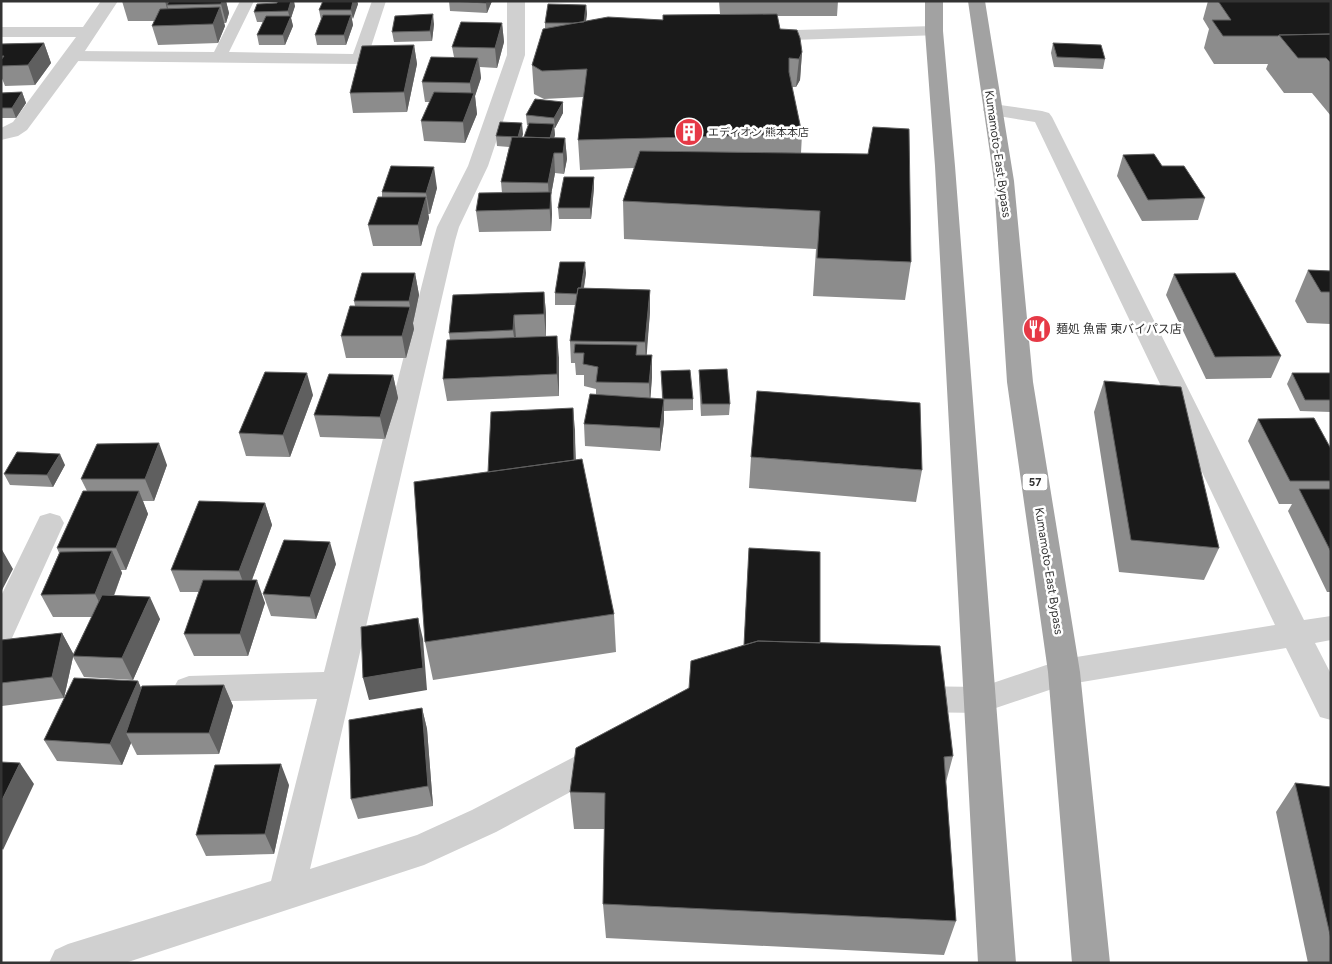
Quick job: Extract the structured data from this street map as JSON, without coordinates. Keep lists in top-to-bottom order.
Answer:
{
  "streets": {
    "highway": ["Kumamoto-East Bypass", "57"]
  },
  "places": {
    "building": ["エディオン 熊本本店"],
    "restaurant": ["麺処 魚雷 東バイパス店"]
  }
}
